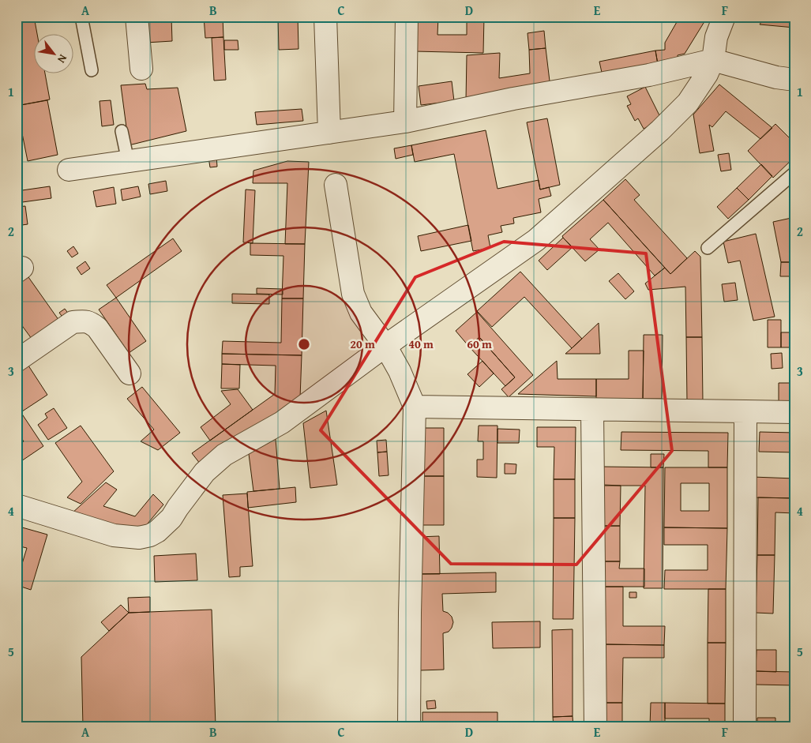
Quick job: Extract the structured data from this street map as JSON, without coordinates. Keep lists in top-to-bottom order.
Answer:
{
  "north": "bottom right",
  "grid": {
    "columns": [
      "A",
      "B",
      "C",
      "D",
      "E",
      "F"
    ],
    "rows": [
      "1",
      "2",
      "3",
      "4",
      "5"
    ]
  },
  "rings": ["20 m", "40 m", "60 m"]
}
